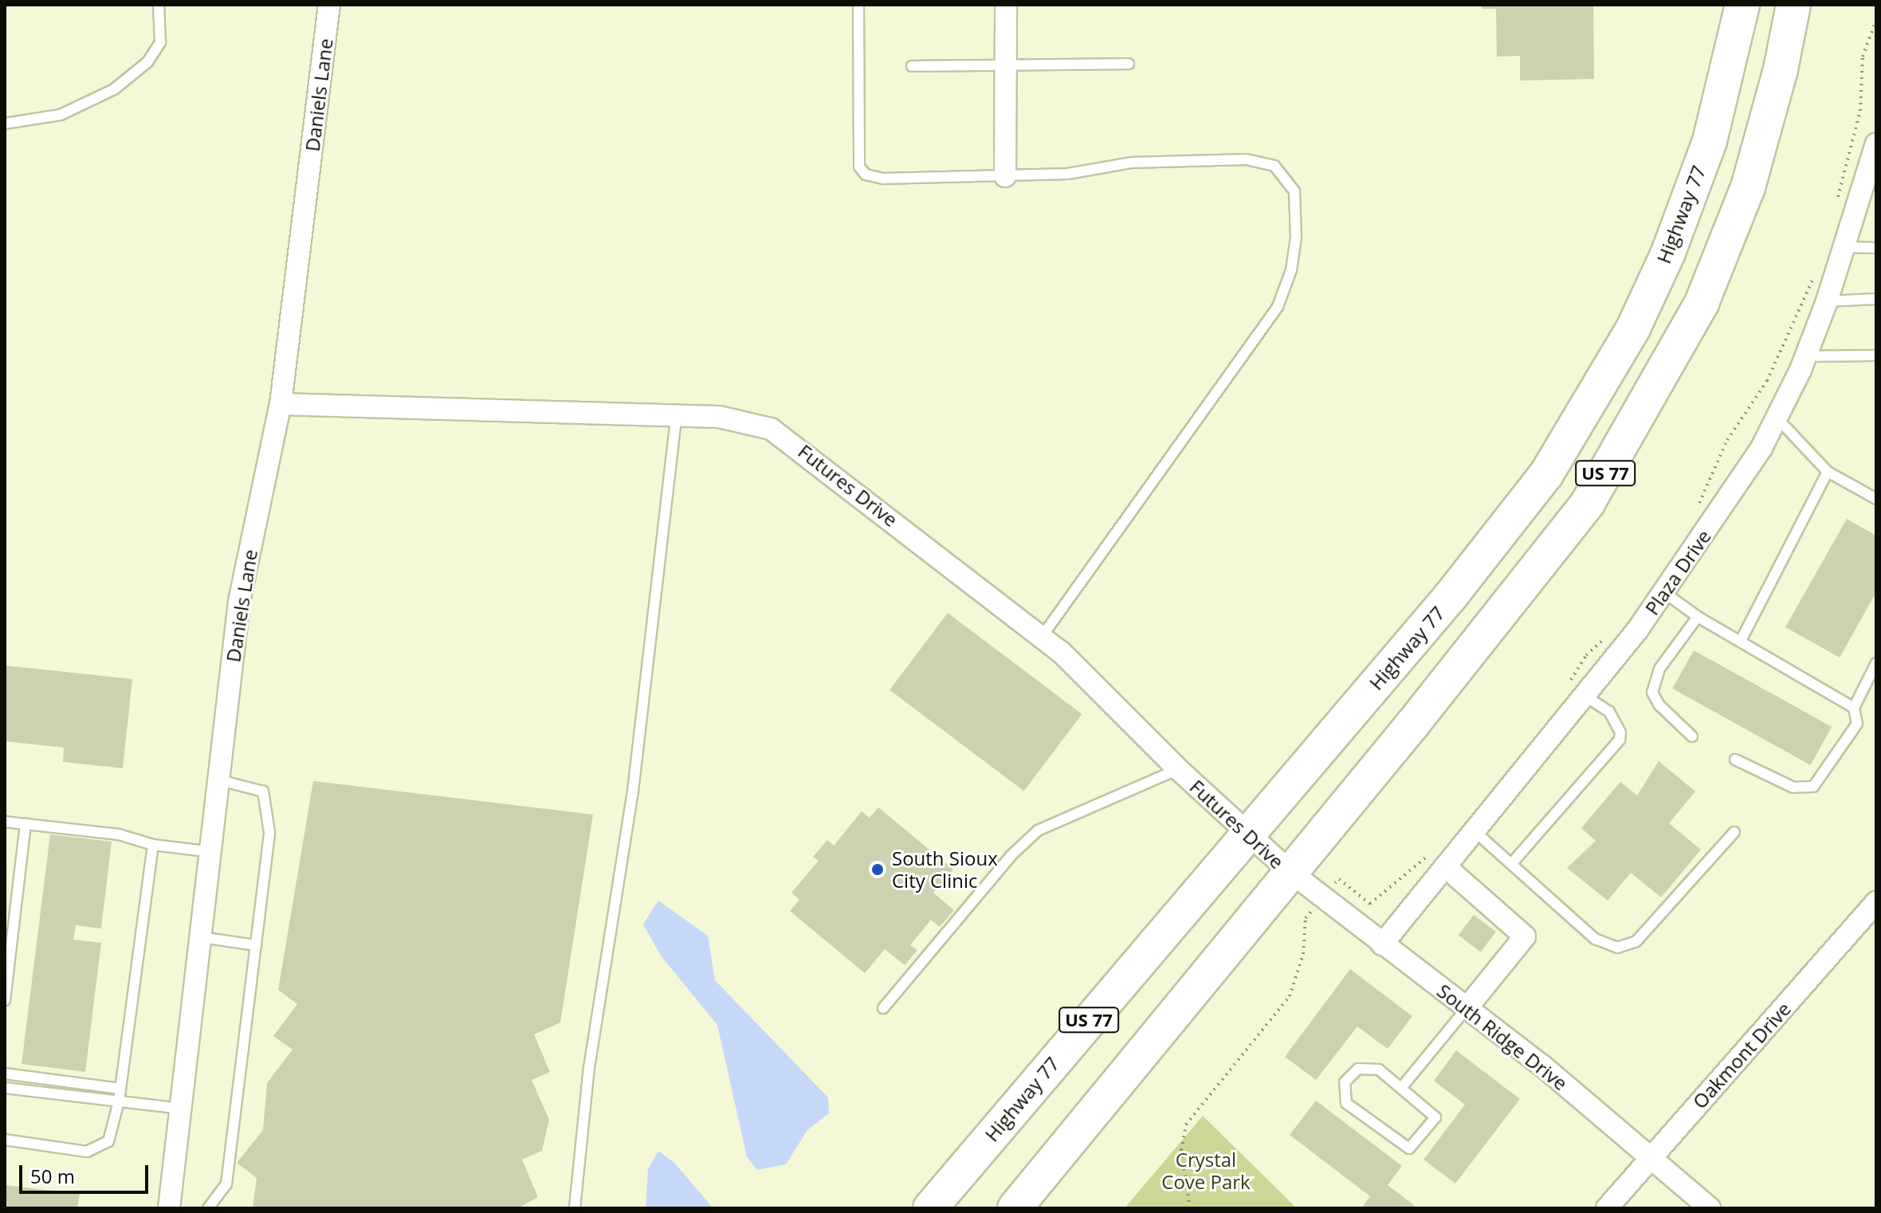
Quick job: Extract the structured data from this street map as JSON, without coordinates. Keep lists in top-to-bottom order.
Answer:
{
  "streets": {
    "highway": ["Highway 77", "US 77"],
    "street": [
      "Daniels Lane",
      "Futures Drive",
      "Plaza Drive",
      "South Ridge Drive",
      "Oakmont Drive"
    ]
  },
  "crossings": [
    ["Daniels Lane", "Futures Drive"],
    ["Highway 77", "Futures Drive"],
    ["US 77", "Futures Drive"],
    ["US 77", "South Ridge Drive"],
    ["Futures Drive", "South Ridge Drive"],
    ["Plaza Drive", "South Ridge Drive"],
    ["South Ridge Drive", "Oakmont Drive"]
  ],
  "parks": ["Crystal Cove Park"],
  "places": ["South Sioux City Clinic"],
  "scale_bar": "50 m"
}
